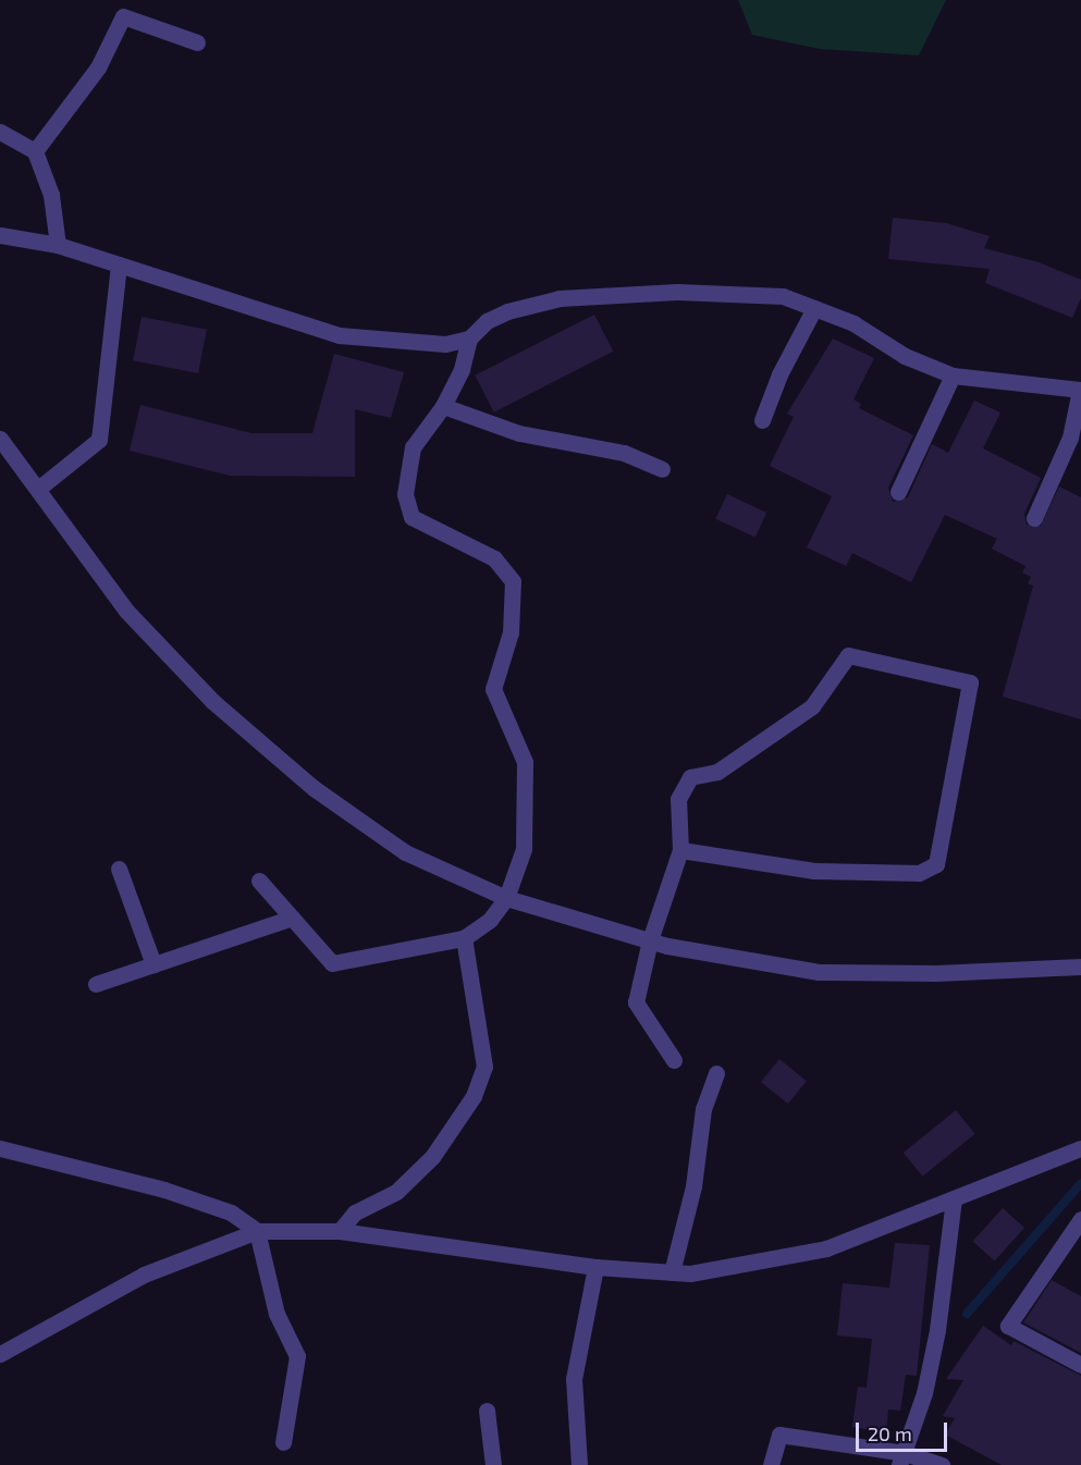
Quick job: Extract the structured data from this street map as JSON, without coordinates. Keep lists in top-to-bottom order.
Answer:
{
  "scale_bar": "20 m"
}
